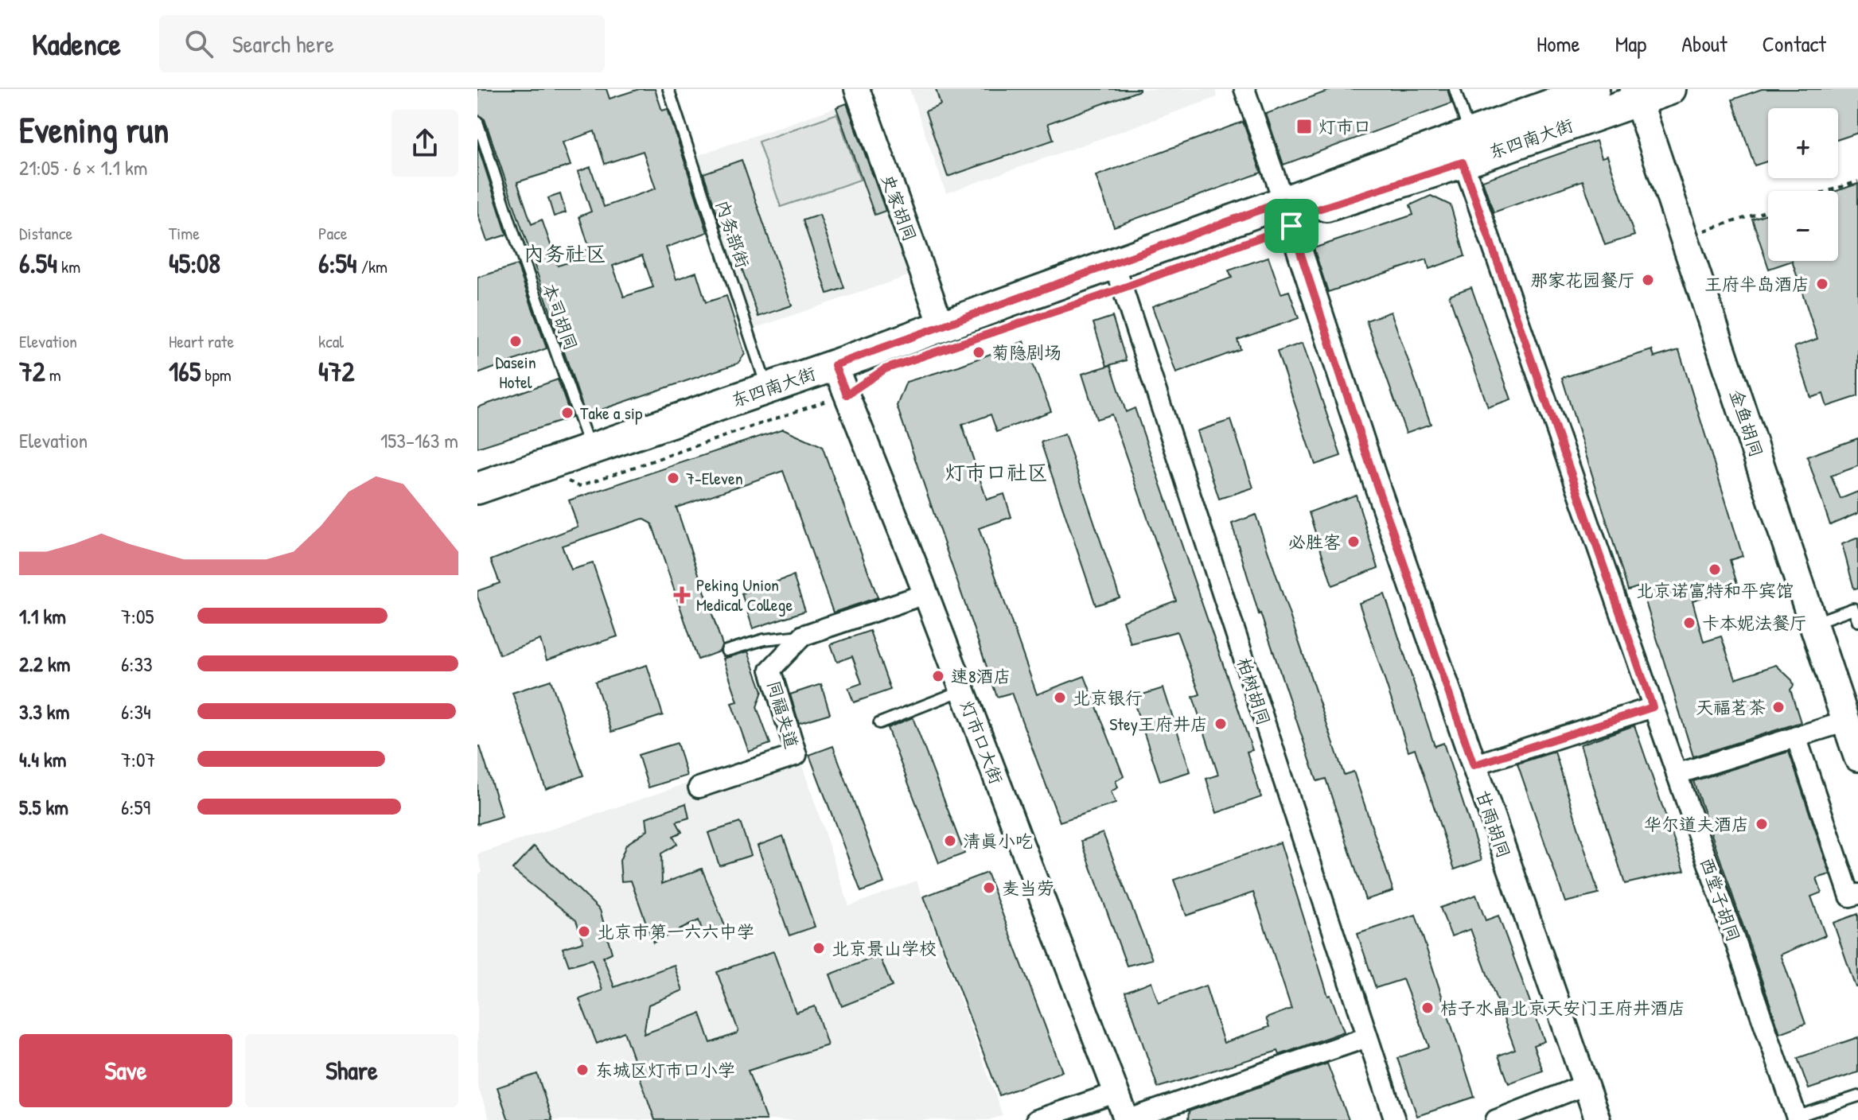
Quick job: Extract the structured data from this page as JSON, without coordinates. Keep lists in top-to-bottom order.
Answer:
{
  "streets": {
    "main road": ["东四南大街", "金鱼胡同"],
    "street": [
      "史家胡同",
      "柏树胡同",
      "同福夹道",
      "灯市口大街",
      "甘雨胡同",
      "西堂子胡同"
    ],
    "lane": ["内务部街", "本司胡同"]
  },
  "crossings": [
    ["东四南大街", "史家胡同"],
    ["东四南大街", "内务部街"],
    ["东四南大街", "本司胡同"],
    ["东四南大街", "金鱼胡同"],
    ["东四南大街", "柏树胡同"],
    ["东四南大街", "灯市口大街"],
    ["东四南大街", "甘雨胡同"],
    ["东四南大街", "西堂子胡同"],
    ["同福夹道", "灯市口大街"]
  ],
  "districts": ["内务社区", "灯市口社区"],
  "places": {
    "transit": ["灯市口"],
    "other": [
      "那家花园餐厅",
      "王府半岛酒店",
      "Dasein Hotel",
      "菊隐剧场",
      "Take a sip",
      "7-Eleven",
      "必胜客",
      "北京诺富特和平宾馆",
      "卡本妮法餐厅",
      "速8酒店",
      "北京银行",
      "天福茗茶",
      "Stey王府井店",
      "华尔道夫酒店",
      "清真小吃",
      "麦当劳",
      "北京市第一六六中学",
      "北京景山学校",
      "桔子水晶北京天安门王府井酒店",
      "东城区灯市口小学"
    ],
    "health": ["Peking Union Medical College"]
  },
  "page": {
    "header": "Kadence",
    "search": "Search here",
    "nav": [
      "Home",
      "Map",
      "About",
      "Contact"
    ],
    "heading": ["Evening run", "21:05 · 6 × 1.1 km"],
    "map_buttons": ["+", "−"],
    "stats": [
      ["Distance", "6.54 km"],
      ["Time", "45:08"],
      ["Pace", "6:54 /km"],
      ["Elevation", "72 m"],
      ["Heart rate", "165 bpm"],
      ["kcal", "472"]
    ],
    "chart": ["Elevation", "153–163 m"],
    "list": [
      {
        "name": "1.1 km",
        "note": "7:05"
      },
      {
        "name": "2.2 km",
        "note": "6:33"
      },
      {
        "name": "3.3 km",
        "note": "6:34"
      },
      {
        "name": "4.4 km",
        "note": "7:07"
      },
      {
        "name": "5.5 km",
        "note": "6:59"
      }
    ],
    "buttons": ["Save", "Share"]
  }
}
